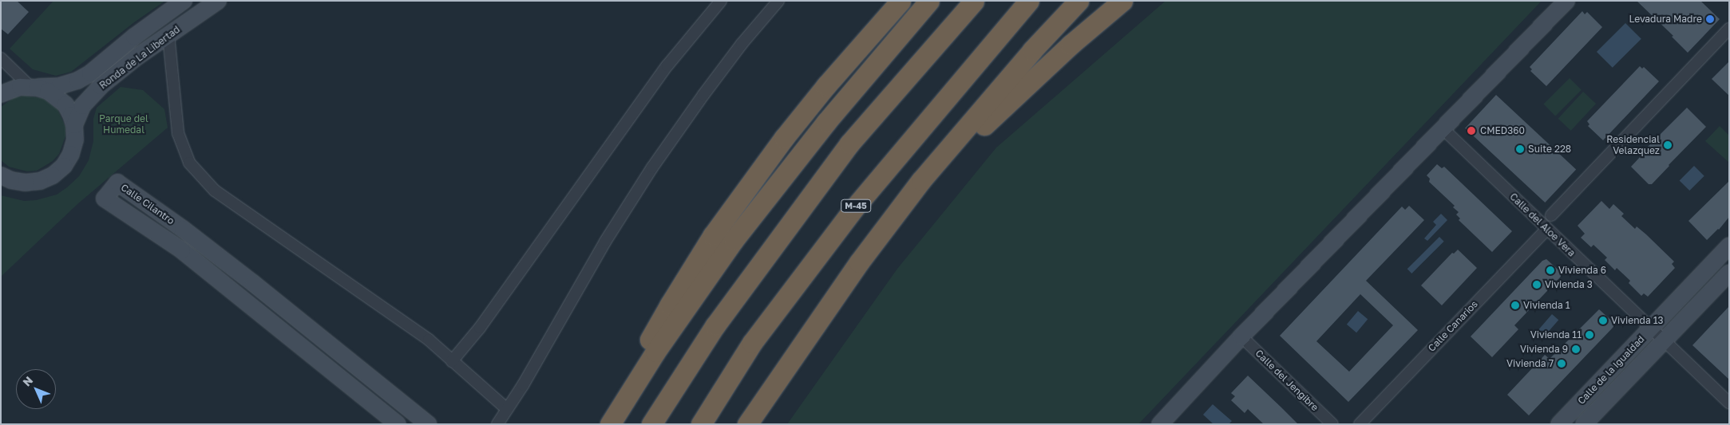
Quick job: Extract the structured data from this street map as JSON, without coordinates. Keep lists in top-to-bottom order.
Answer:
{
  "streets": {
    "highway": ["M-45"],
    "street": [
      "Ronda de La Libertad",
      "Calle Cilantro",
      "Calle del Aloe Vera",
      "Calle Canarios",
      "Calle de la Igualdad",
      "Calle del Jengibre"
    ]
  },
  "crossings": [
    ["Calle del Aloe Vera", "Calle Canarios"],
    ["Calle del Aloe Vera", "Calle de la Igualdad"]
  ],
  "parks": ["Parque del Humedal"],
  "places": [
    "Levadura Madre",
    "CMED360",
    "Residencial Velazquez",
    "Suite 228",
    "Vivienda 6",
    "Vivienda 3",
    "Vivienda 1",
    "Vivienda 13",
    "Vivienda 11",
    "Vivienda 9",
    "Vivienda 7"
  ],
  "north": "top left"
}
